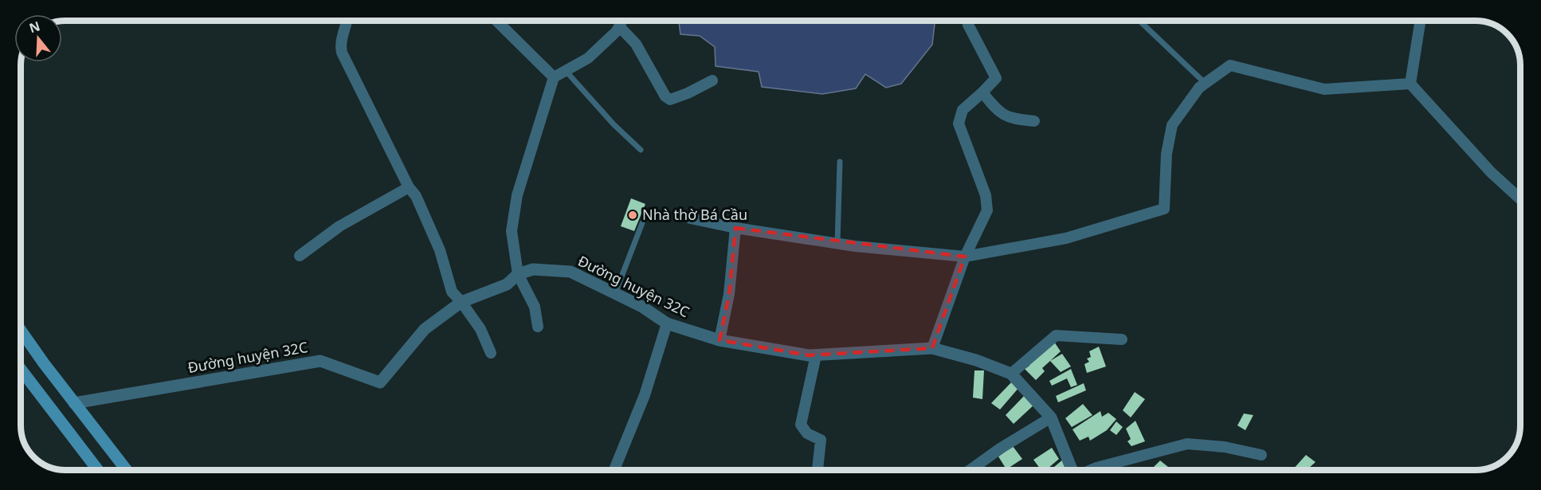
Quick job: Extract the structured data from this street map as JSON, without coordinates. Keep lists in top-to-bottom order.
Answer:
{
  "streets": {
    "street": ["Đường huyện 32C"]
  },
  "places": ["Nhà thờ Bá Cầu"],
  "north": "top"
}
